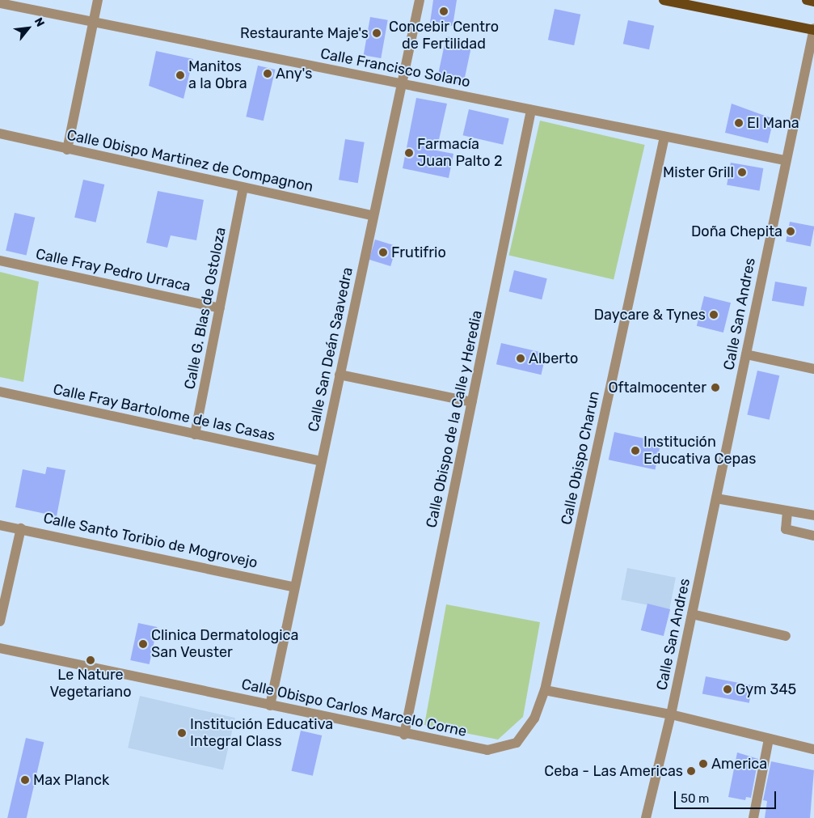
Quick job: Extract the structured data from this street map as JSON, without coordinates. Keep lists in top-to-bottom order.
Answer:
{
  "streets": {
    "street": [
      "Calle Francisco Solano",
      "Calle Obispo Martinez de Compagnon",
      "Calle Fray Pedro Urraca",
      "Calle G. Blas de Ostoloza",
      "Calle San Andres",
      "Calle San Deán Saavedra",
      "Calle Fray Bartolome de las Casas",
      "Calle Obispo de la Calle y Heredia",
      "Calle Obispo Charun",
      "Calle Santo Toribio de Mogrovejo",
      "Calle Obispo Carlos Marcelo Corne"
    ]
  },
  "crossings": [
    ["Calle Francisco Solano", "Calle San Andres"],
    ["Calle Francisco Solano", "Calle San Deán Saavedra"],
    ["Calle Francisco Solano", "Calle Obispo de la Calle y Heredia"],
    ["Calle Francisco Solano", "Calle Obispo Charun"],
    ["Calle Obispo Martinez de Compagnon", "Calle G. Blas de Ostoloza"],
    ["Calle Obispo Martinez de Compagnon", "Calle San Deán Saavedra"],
    ["Calle Fray Pedro Urraca", "Calle G. Blas de Ostoloza"],
    ["Calle G. Blas de Ostoloza", "Calle Fray Bartolome de las Casas"],
    ["Calle San Deán Saavedra", "Calle Fray Bartolome de las Casas"],
    ["Calle San Deán Saavedra", "Calle Santo Toribio de Mogrovejo"],
    ["Calle San Deán Saavedra", "Calle Obispo Carlos Marcelo Corne"],
    ["Calle Obispo de la Calle y Heredia", "Calle Obispo Carlos Marcelo Corne"],
    ["Calle Obispo Charun", "Calle Obispo Carlos Marcelo Corne"]
  ],
  "places": [
    "Concebir Centro de Fertilidad",
    "Restaurante Maje's",
    "Any's",
    "Manitos a la Obra",
    "El Mana",
    "Farmacía Juan Palto 2",
    "Mister Grill",
    "Doña Chepita",
    "Frutifrio",
    "Daycare & Tynes",
    "Alberto",
    "Oftalmocenter",
    "Institución Educativa Cepas",
    "Clinica Dermatologica San Veuster",
    "Le Nature Vegetariano",
    "Gym 345",
    "Institución Educativa Integral Class",
    "America",
    "Ceba - Las Americas",
    "Max Planck"
  ],
  "scale_bar": "50 m",
  "north": "top right"
}
